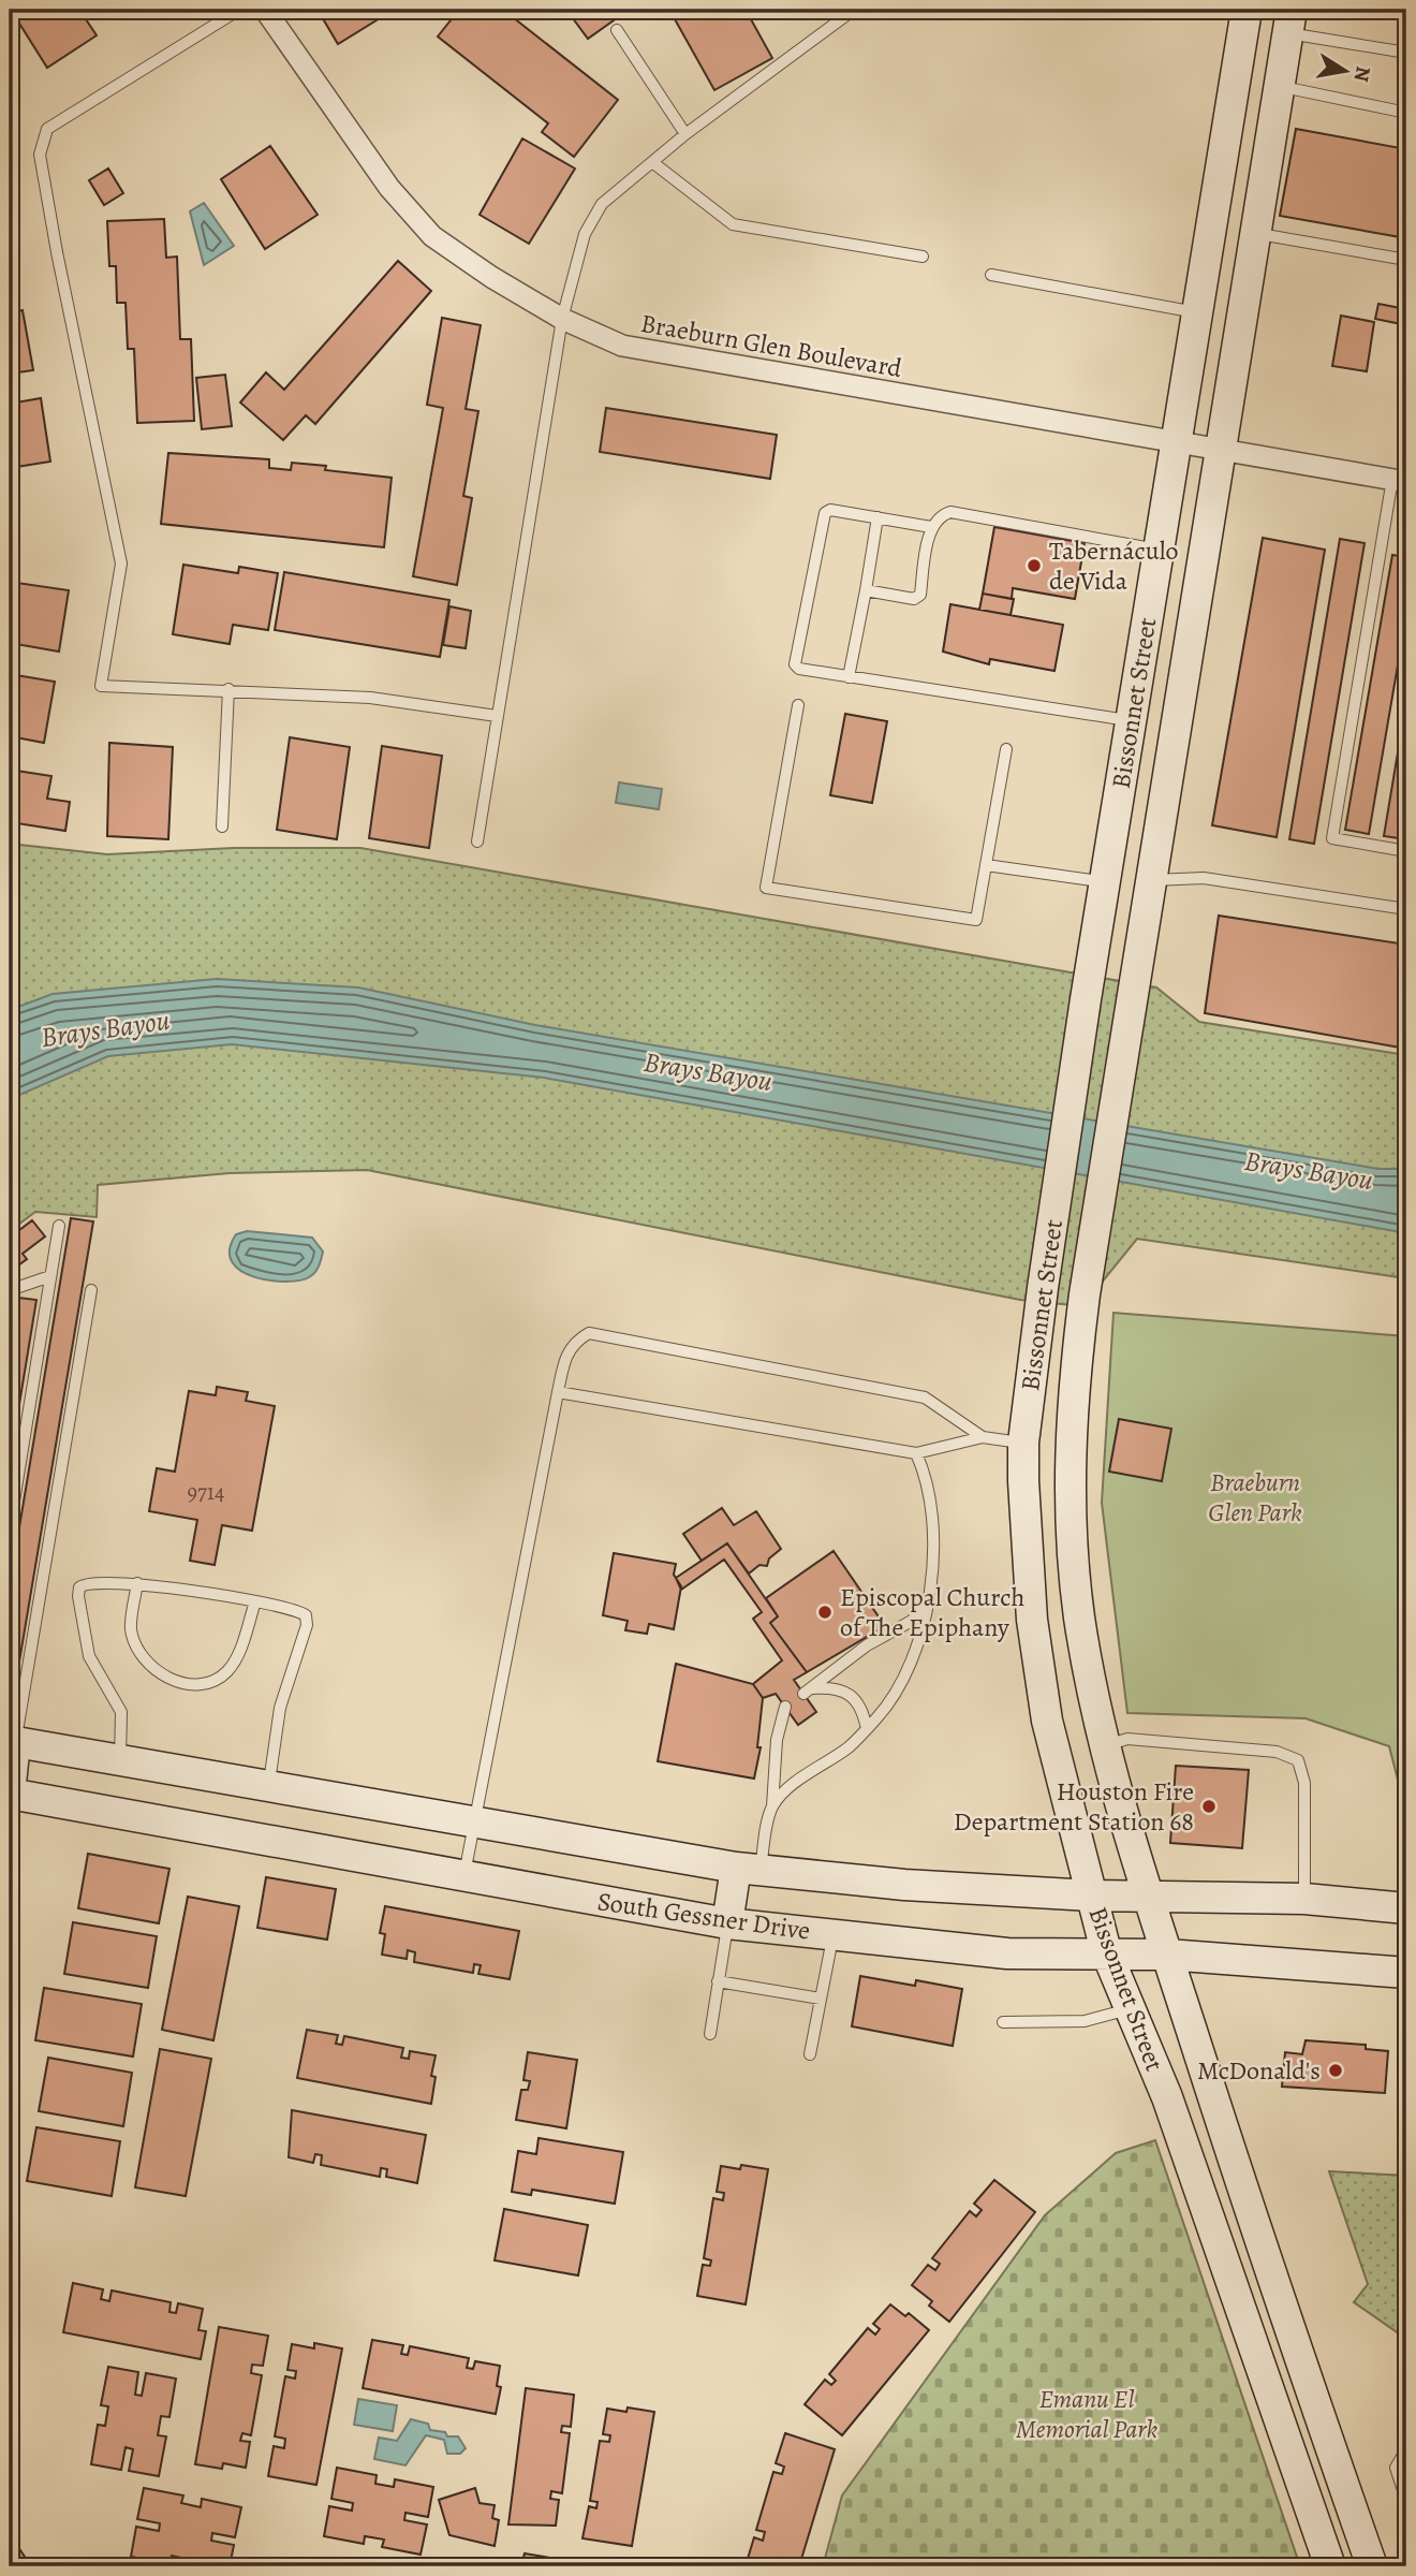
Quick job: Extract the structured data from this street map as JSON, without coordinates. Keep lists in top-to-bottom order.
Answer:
{
  "streets": {
    "main road": ["Bissonnet Street", "South Gessner Drive"],
    "street": ["Braeburn Glen Boulevard"]
  },
  "crossings": [
    ["Braeburn Glen Boulevard", "Bissonnet Street"],
    ["Bissonnet Street", "South Gessner Drive"]
  ],
  "water": ["Brays Bayou"],
  "parks": ["Braeburn Glen Park", "Emanu El Memorial Park"],
  "places": [
    "Tabernáculo de Vida",
    "Episcopal Church of The Epiphany",
    "Houston Fire Department Station 68",
    "McDonald's"
  ],
  "house_numbers": ["9714"],
  "north": "right"
}
